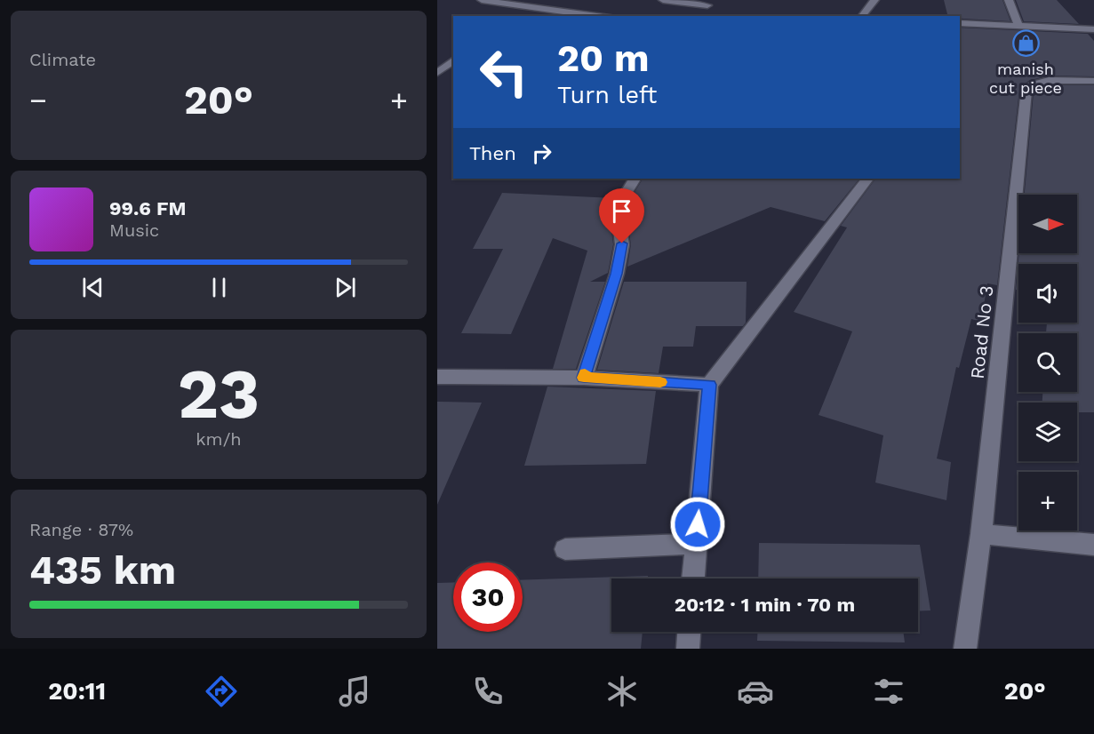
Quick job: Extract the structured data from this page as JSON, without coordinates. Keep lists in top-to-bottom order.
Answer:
{
  "streets": {
    "street": ["Road No 3"]
  },
  "places": {
    "shop": ["manish cut piece"]
  },
  "north": "right",
  "page": {
    "tile": [
      "Climate",
      ["23", "km/h"],
      ["Range · 87%", "435 km"]
    ],
    "turn": ["20 m", "Turn left"],
    "heat": ["−", "20°", "+"],
    "then": "Then",
    "song": ["99.6 FM", "Music"],
    "map_buttons": "+",
    "limit": "30",
    "trip": "20:12 · 1 min · 70 m",
    "tabs": ["20:11", "20°"]
  }
}
